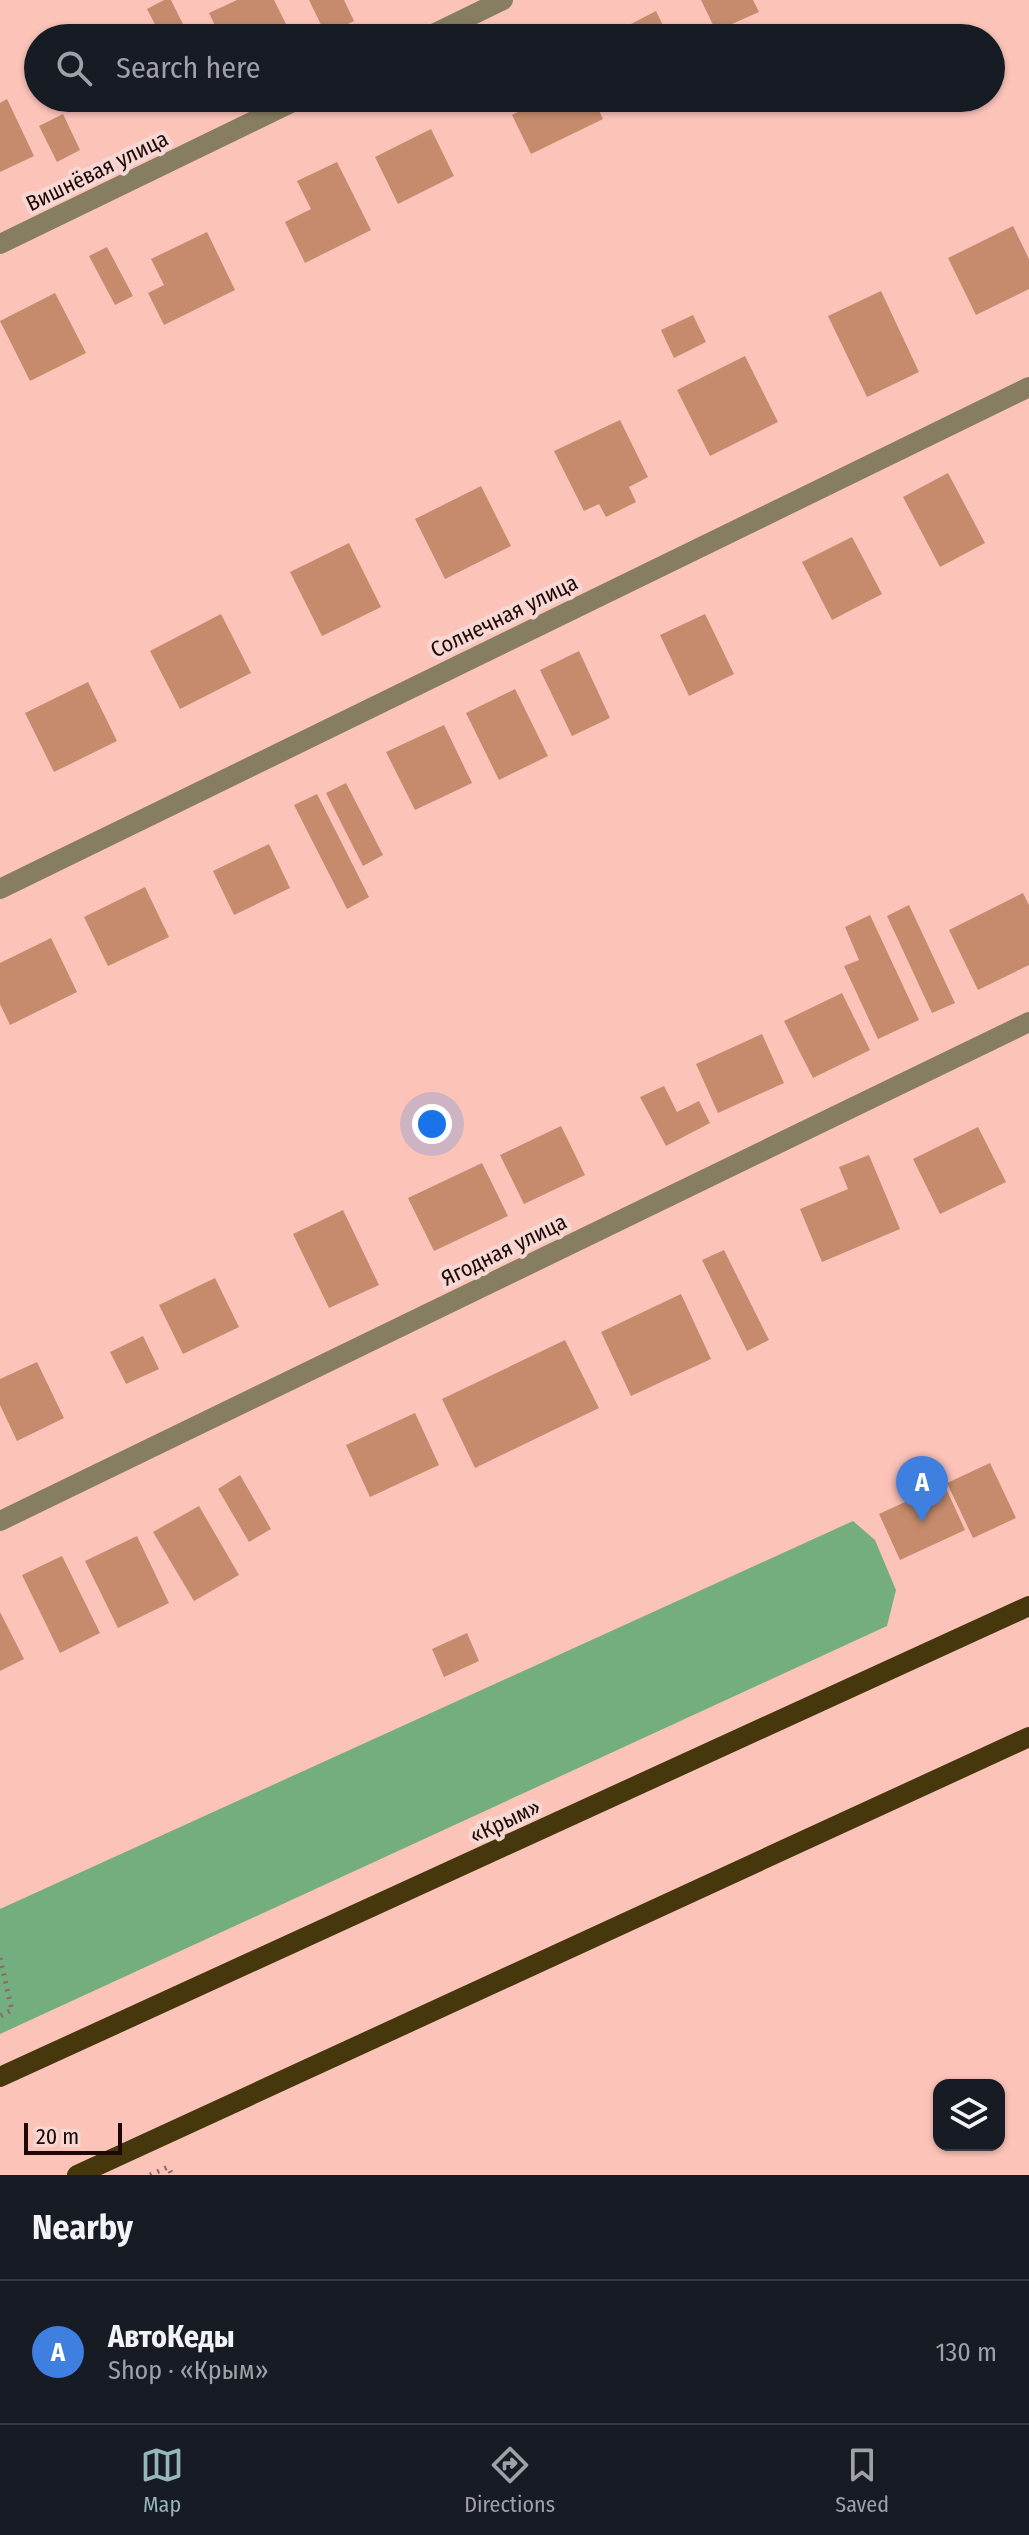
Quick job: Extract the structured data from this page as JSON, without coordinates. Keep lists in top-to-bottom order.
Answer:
{
  "streets": {
    "main road": ["«Крым»"],
    "street": ["Вишнёвая улица", "Солнечная улица", "Ягодная улица"]
  },
  "scale_bar": "20 m",
  "page": {
    "search": "Search here",
    "pins": "A",
    "scale": "20 m",
    "heading": "Nearby",
    "list": [
      {
        "mark": "A",
        "name": "АвтоКеды",
        "note": "Shop · «Крым»",
        "value": "130 m"
      }
    ],
    "nav": ["Map", "Directions", "Saved"]
  }
}
